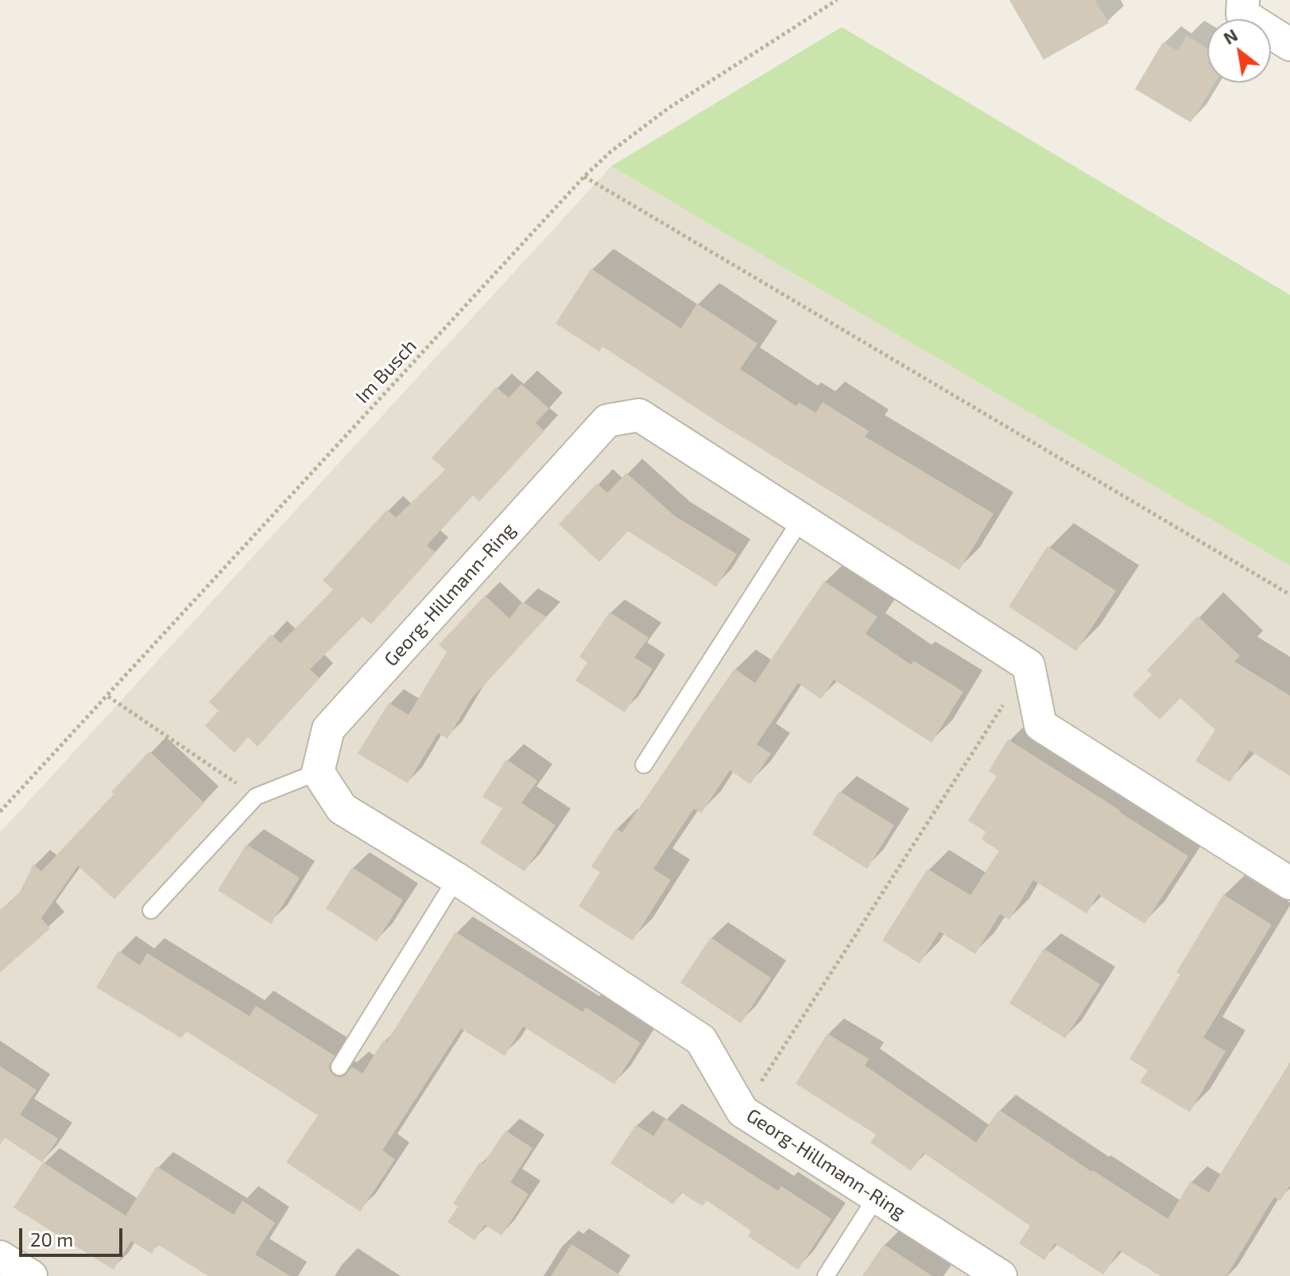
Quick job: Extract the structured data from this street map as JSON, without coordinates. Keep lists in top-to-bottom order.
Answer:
{
  "streets": {
    "street": ["Georg-Hillmann-Ring"],
    "path": ["Im Busch"]
  },
  "scale_bar": "20 m",
  "north": "top left"
}
